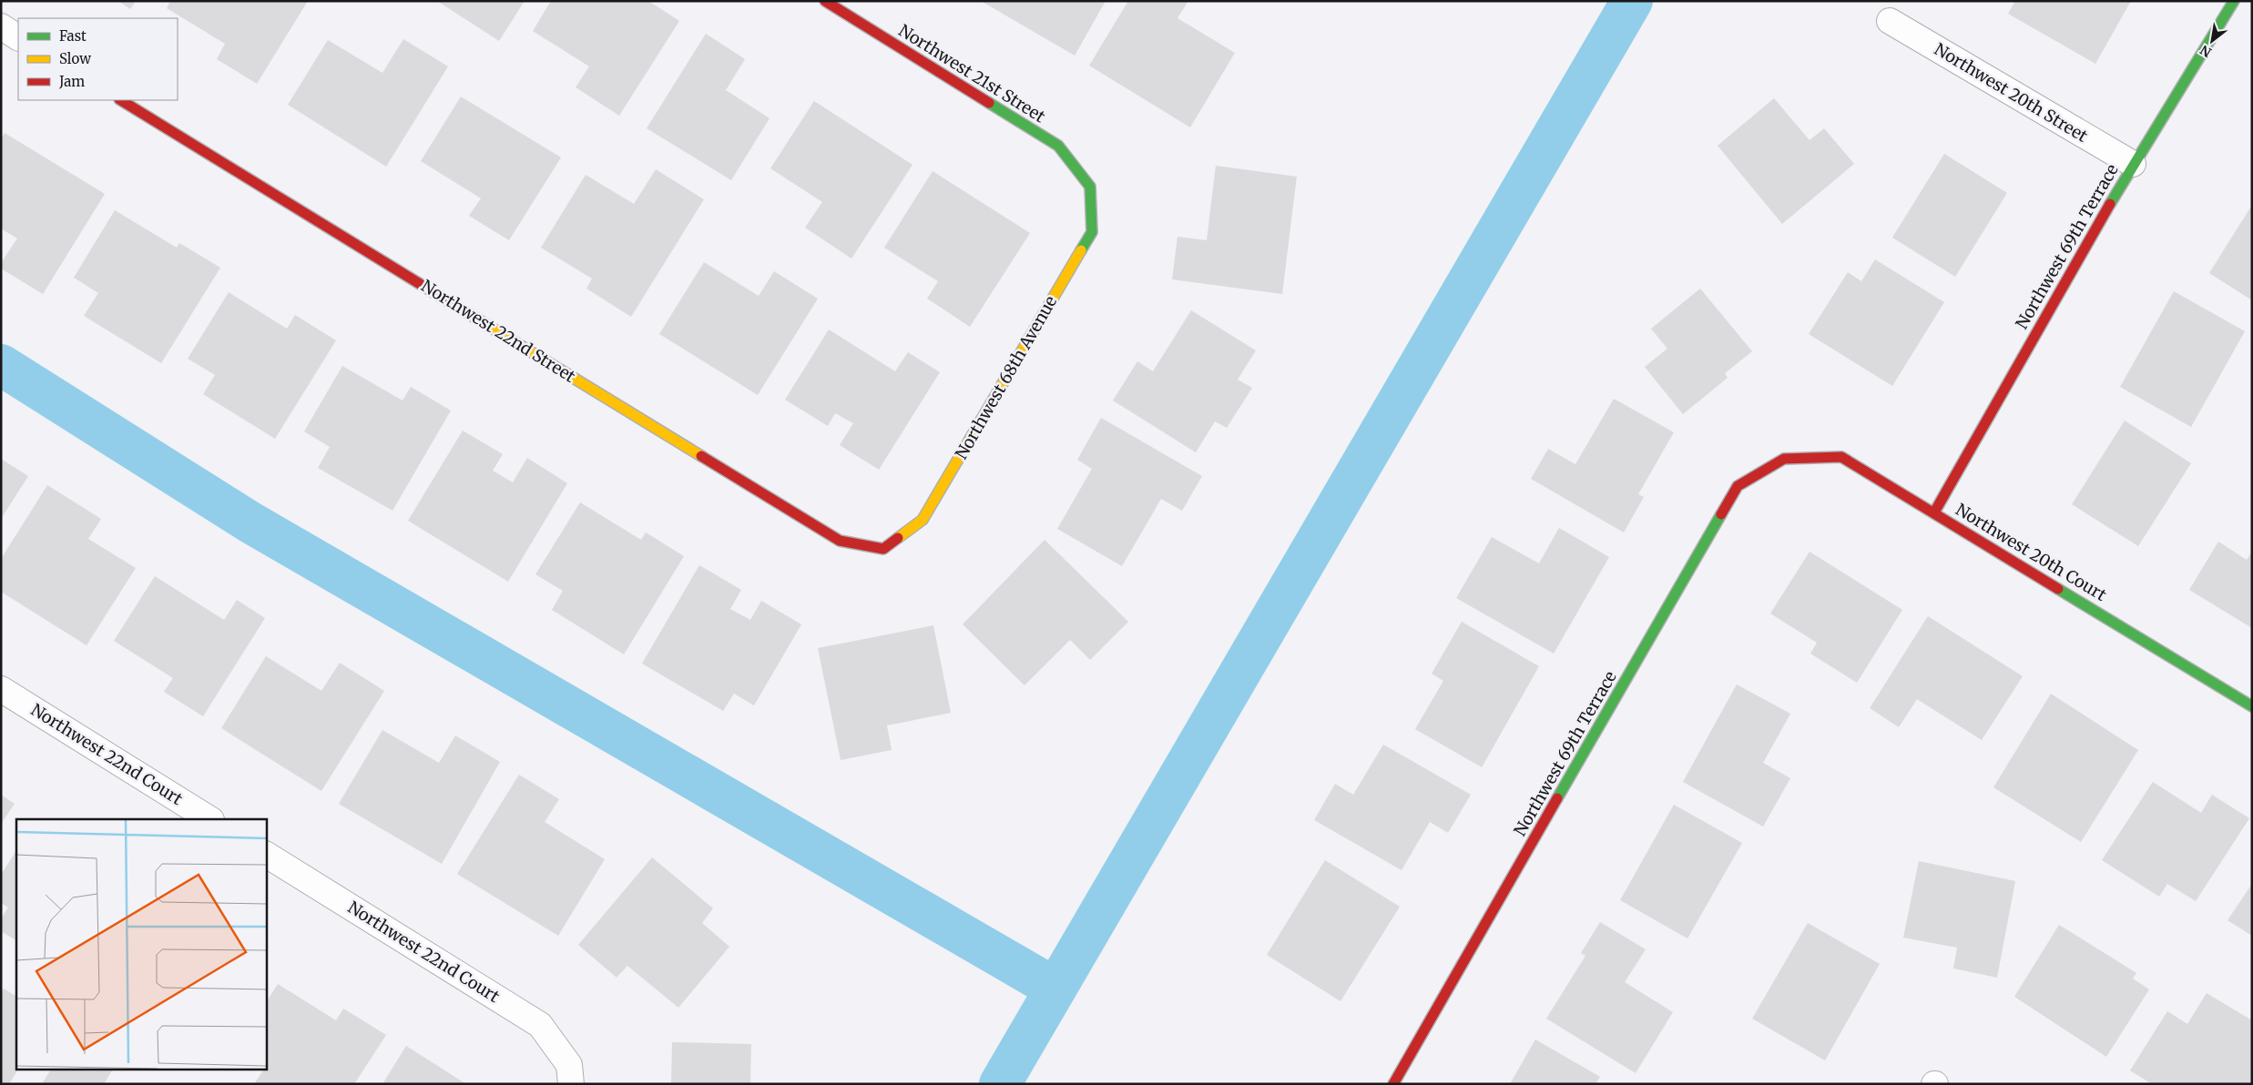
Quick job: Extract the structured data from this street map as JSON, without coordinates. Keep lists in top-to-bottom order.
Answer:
{
  "streets": {
    "street": [
      "Northwest 21st Street",
      "Northwest 20th Street",
      "Northwest 69th Terrace",
      "Northwest 22nd Street",
      "Northwest 68th Avenue",
      "Northwest 20th Court",
      "Northwest 22nd Court"
    ]
  },
  "crossings": [
    ["Northwest 21st Street", "Northwest 68th Avenue"],
    ["Northwest 20th Street", "Northwest 69th Terrace"],
    ["Northwest 69th Terrace", "Northwest 20th Court"],
    ["Northwest 22nd Street", "Northwest 68th Avenue"]
  ],
  "legend": ["Fast", "Slow", "Jam"],
  "north": "bottom left"
}
